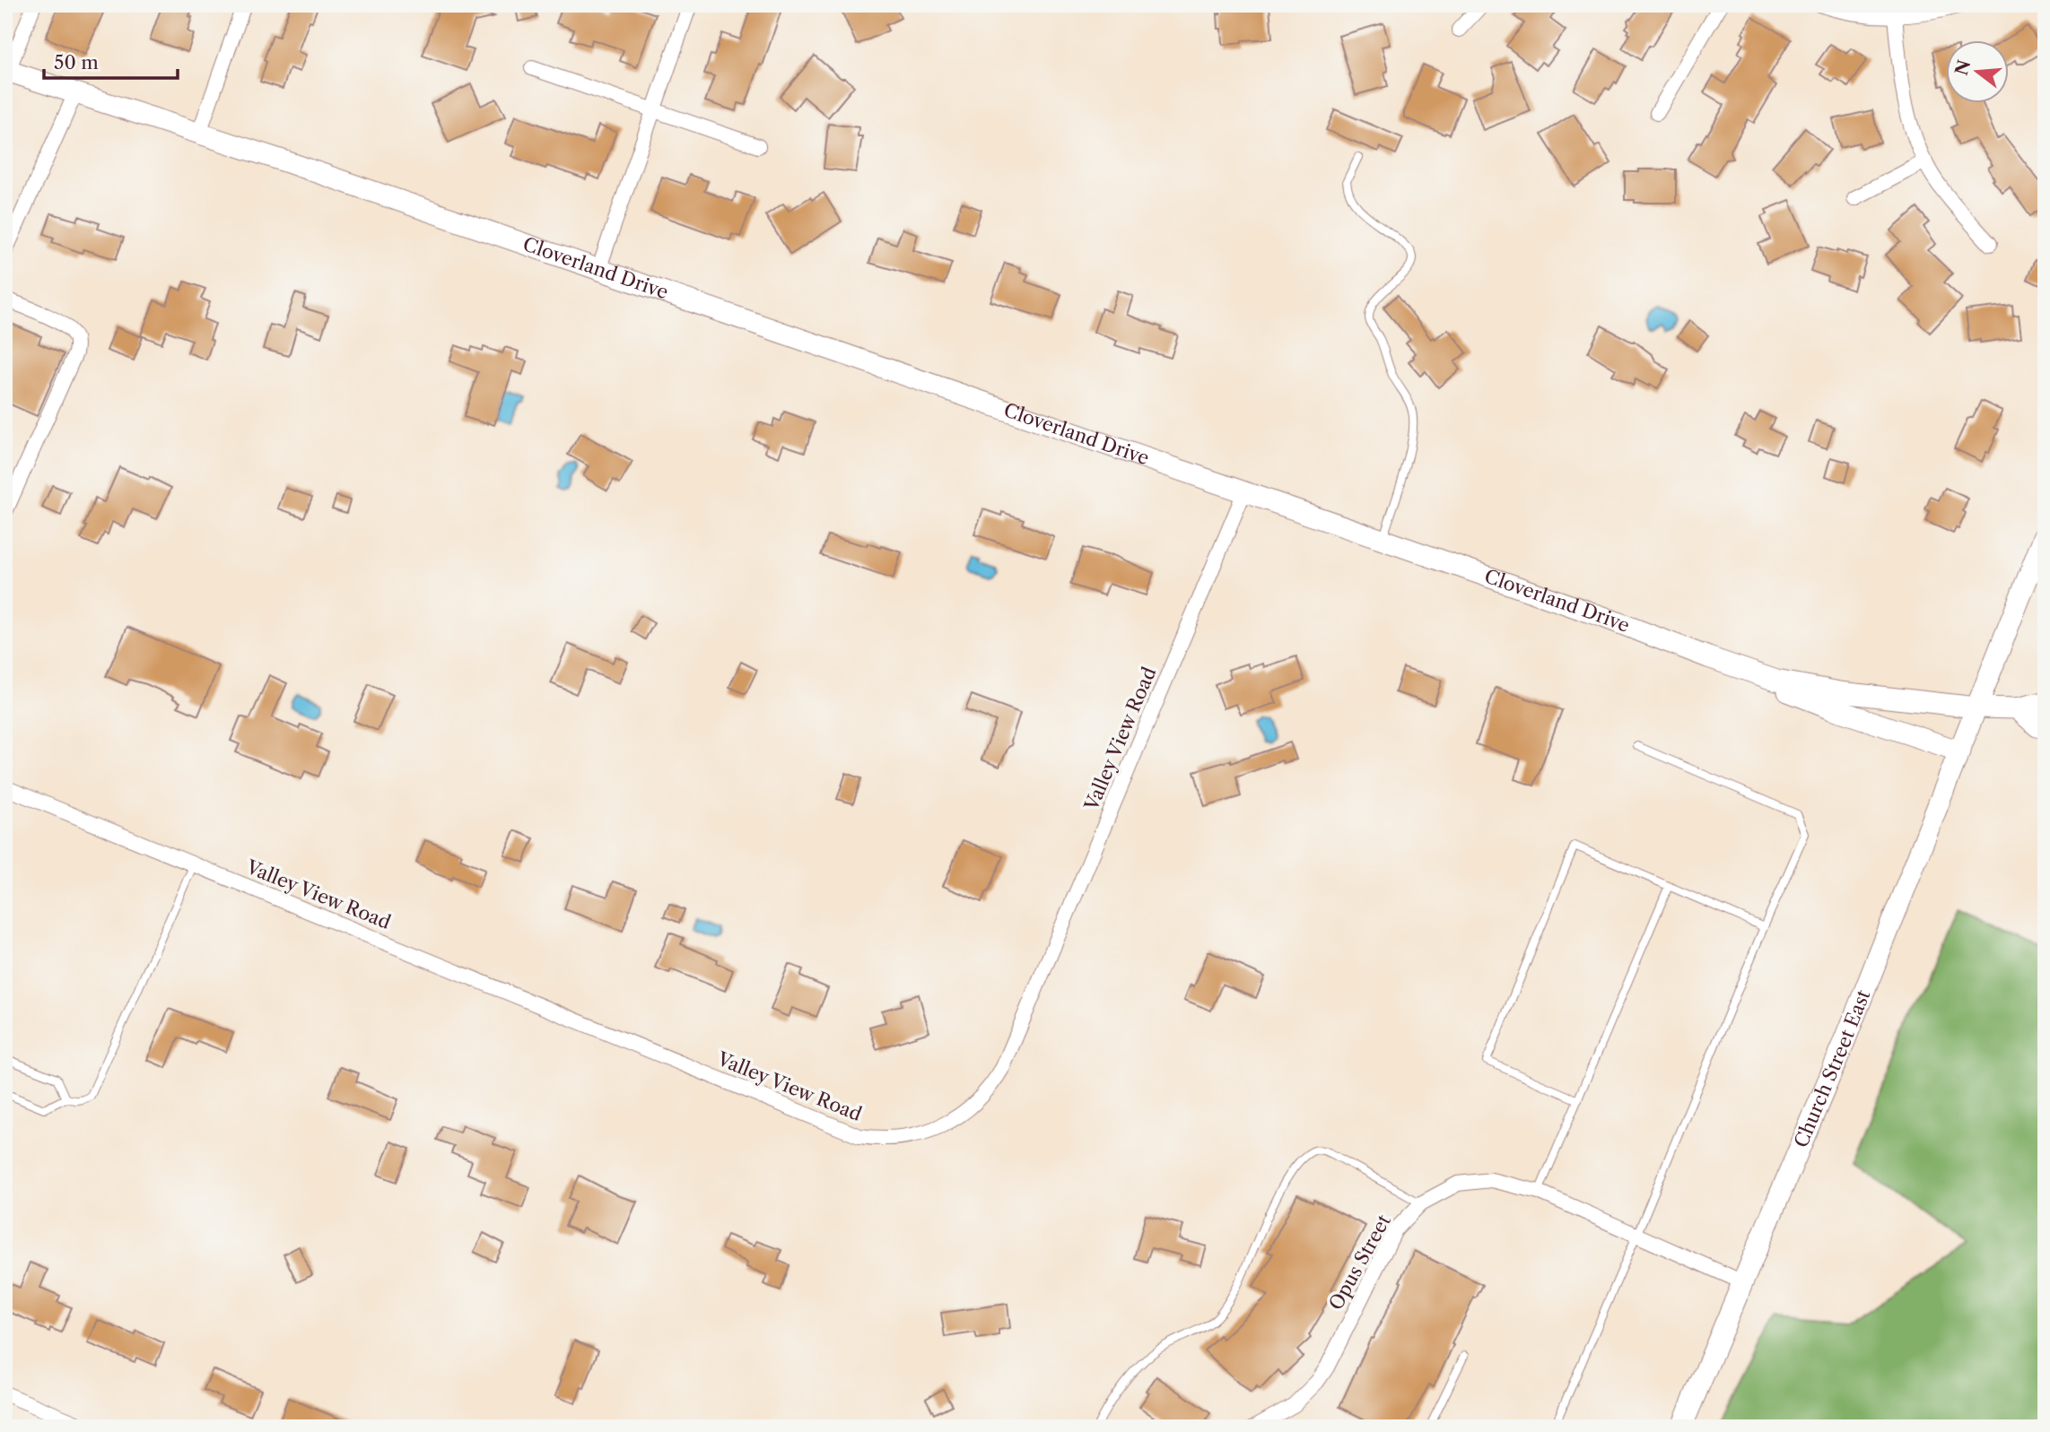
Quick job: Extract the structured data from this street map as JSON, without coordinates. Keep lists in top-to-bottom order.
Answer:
{
  "streets": {
    "street": [
      "Cloverland Drive",
      "Valley View Road",
      "Church Street East",
      "Opus Street"
    ]
  },
  "crossings": [
    ["Cloverland Drive", "Valley View Road"],
    ["Cloverland Drive", "Church Street East"],
    ["Church Street East", "Opus Street"]
  ],
  "scale_bar": "50 m",
  "north": "left"
}
